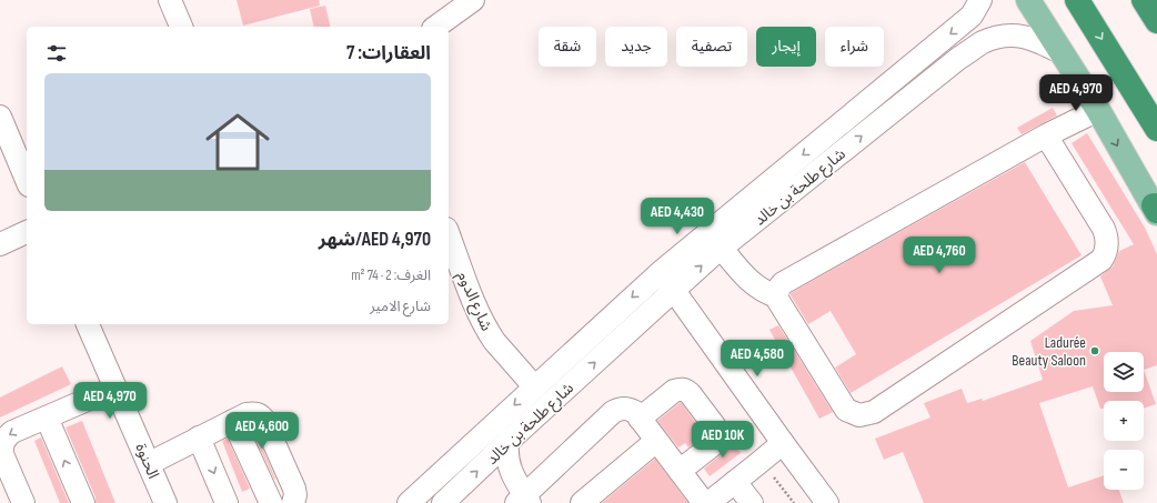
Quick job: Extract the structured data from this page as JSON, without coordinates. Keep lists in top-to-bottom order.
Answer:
{
  "streets": {
    "street": ["شارع طلحة بن خالد", "شارع الدوم", "الحنوة"]
  },
  "crossings": [
    ["شارع طلحة بن خالد", "شارع الدوم"]
  ],
  "places": ["Ladurée Beauty Saloon"],
  "page": {
    "chip": [
      "شراء",
      "إيجار",
      "تصفية",
      "جديد",
      "شقة"
    ],
    "heading": "العقارات: 7",
    "price": [
      "AED 4,970",
      "AED 4,430",
      "AED 4,760",
      "AED 4,580",
      "AED 4,970",
      "AED 4,600",
      "AED 10K"
    ],
    "list": [
      {
        "name": "AED 4,970/شهر",
        "note": "الغرف: 2 · 74 m² · شارع الامير"
      }
    ],
    "map_buttons": ["+", "−"]
  }
}
